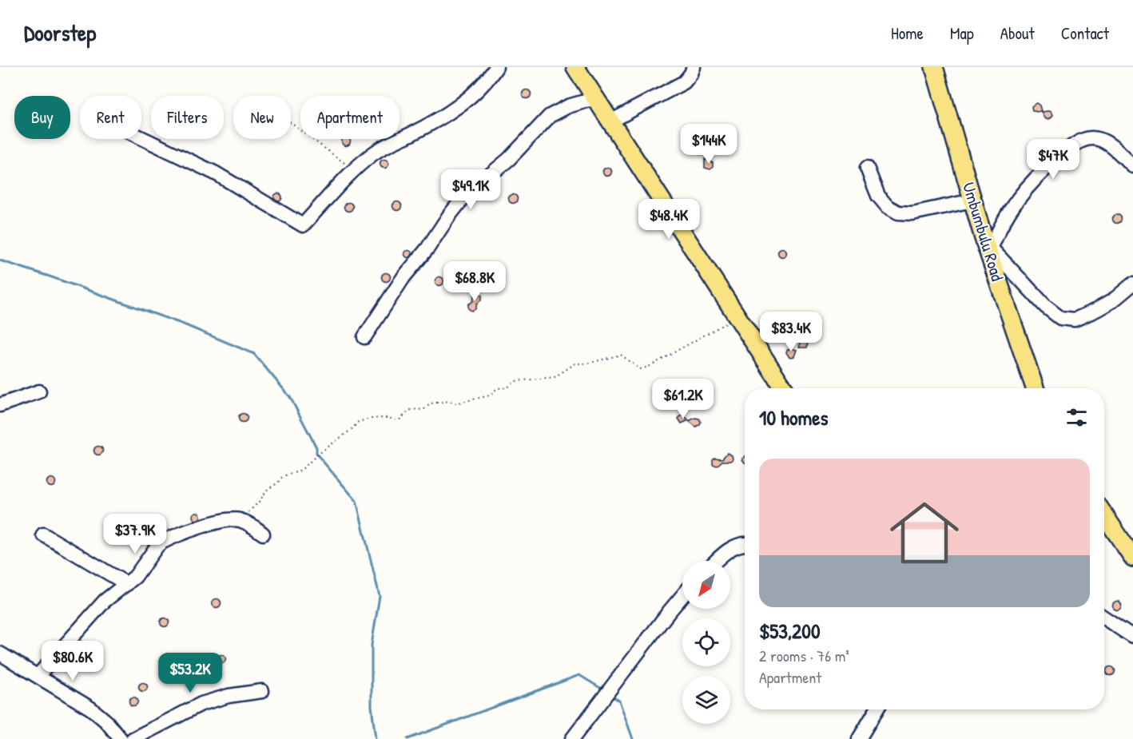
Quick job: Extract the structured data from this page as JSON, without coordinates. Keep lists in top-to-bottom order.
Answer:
{
  "streets": {
    "main road": ["Umbumbulu Road"]
  },
  "north": "bottom left",
  "page": {
    "header": "Doorstep",
    "nav": [
      "Home",
      "Map",
      "About",
      "Contact"
    ],
    "chip": [
      "Buy",
      "Rent",
      "Filters",
      "New",
      "Apartment"
    ],
    "price": [
      "$144K",
      "$47K",
      "$49.1K",
      "$48.4K",
      "$68.8K",
      "$83.4K",
      "$61.2K",
      "$37.9K",
      "$80.6K",
      "$53.2K"
    ],
    "heading": "10 homes",
    "list": [
      {
        "name": "$53,200",
        "note": "2 rooms · 76 m² · Apartment"
      }
    ]
  }
}
